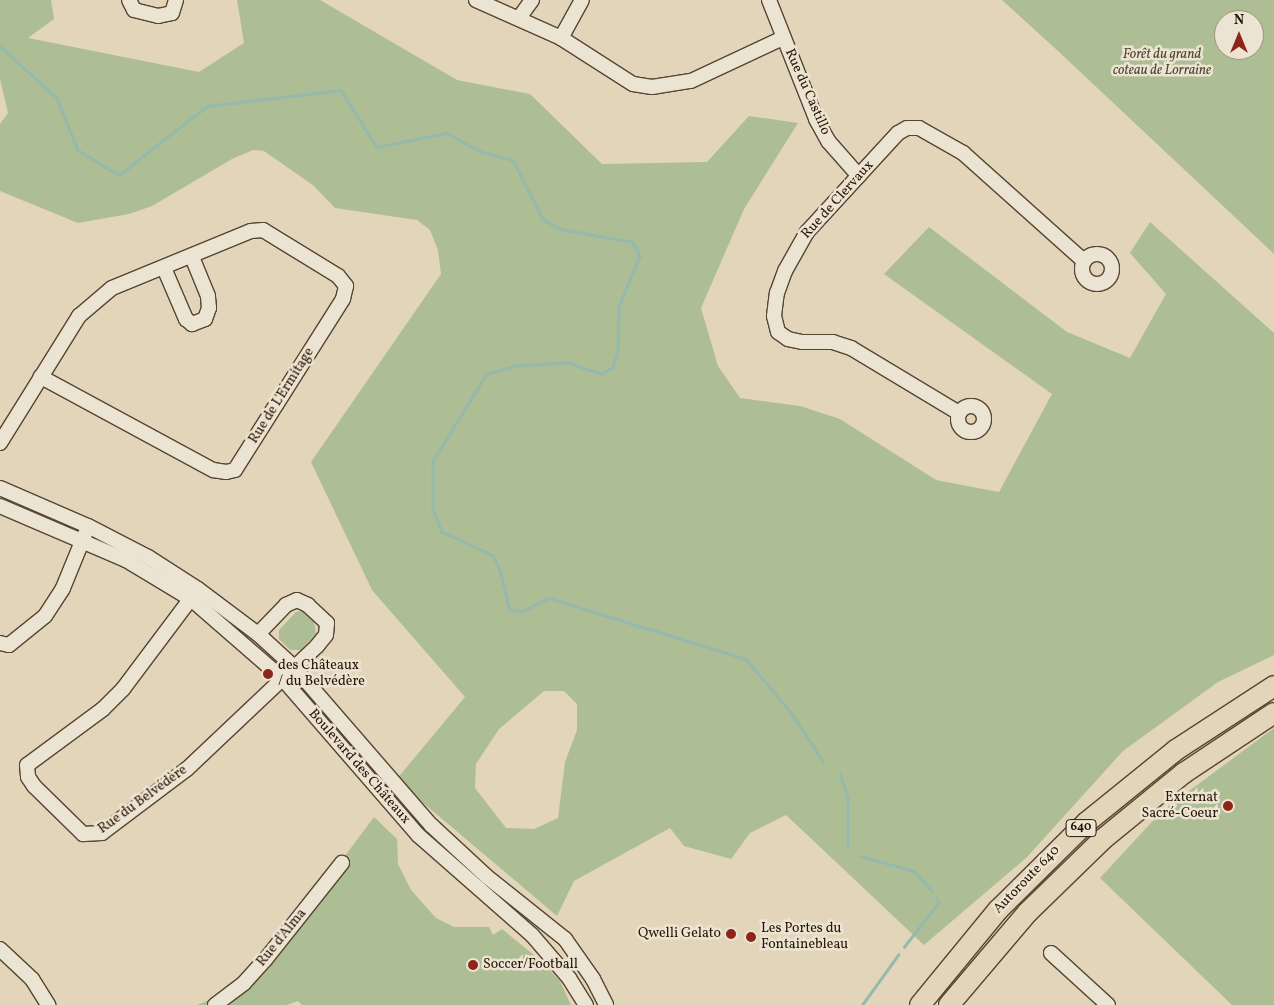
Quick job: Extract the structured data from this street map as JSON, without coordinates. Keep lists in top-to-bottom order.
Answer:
{
  "streets": {
    "highway": ["640", "Autoroute 640"],
    "street": [
      "Rue du Castillo",
      "Rue de Clervaux",
      "Rue de L'Ermitage",
      "Boulevard des Châteaux",
      "Rue du Belvédère",
      "Rue d'Alma"
    ]
  },
  "crossings": [
    ["Rue du Castillo", "Rue de Clervaux"],
    ["Boulevard des Châteaux", "Rue du Belvédère"]
  ],
  "parks": ["Forêt du grand coteau de Lorraine"],
  "places": [
    "des Châteaux / du Belvédère",
    "Externat Sacré-Coeur",
    "Qwelli Gelato",
    "Les Portes du Fontainebleau",
    "Soccer/Football"
  ],
  "north": "top"
}
